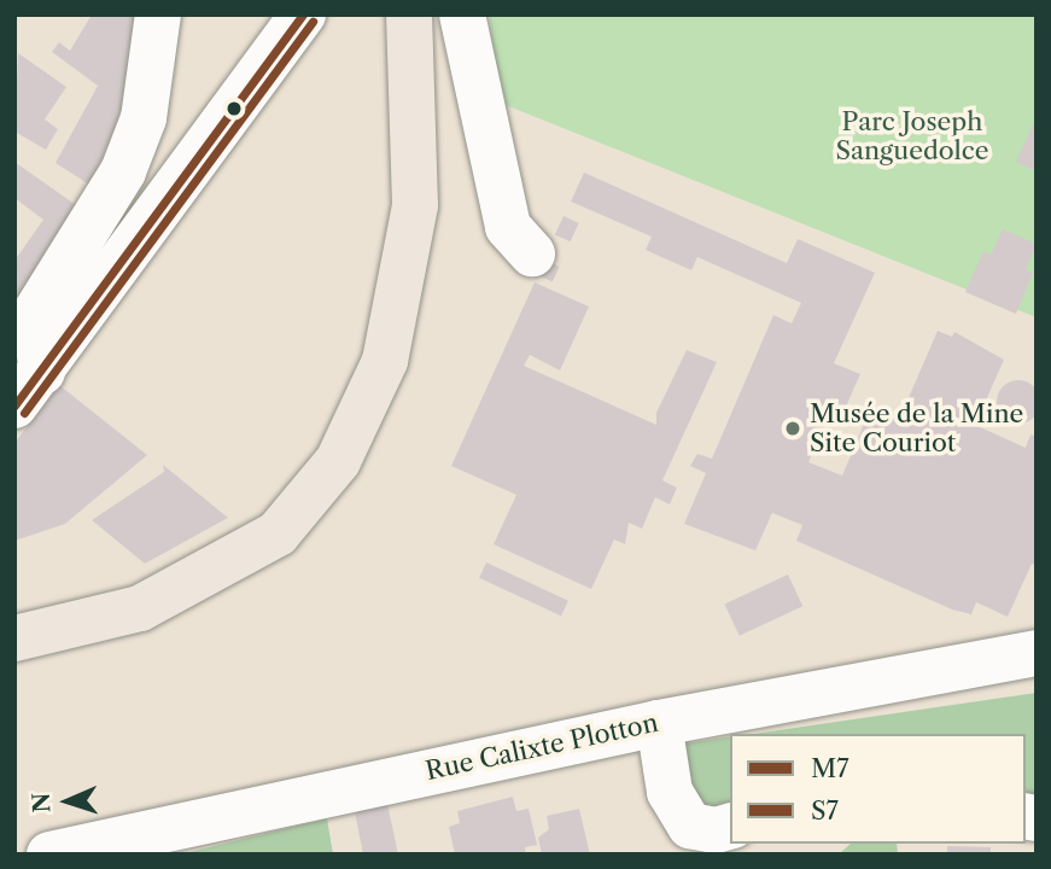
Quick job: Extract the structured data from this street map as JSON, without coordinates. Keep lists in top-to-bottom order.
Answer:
{
  "streets": {
    "street": ["Rue Calixte Plotton"]
  },
  "parks": ["Parc Joseph Sanguedolce"],
  "places": ["Musée de la Mine Site Couriot"],
  "lines": ["transit line M7", "transit line S7"],
  "legend": ["M7", "S7"],
  "north": "left"
}
